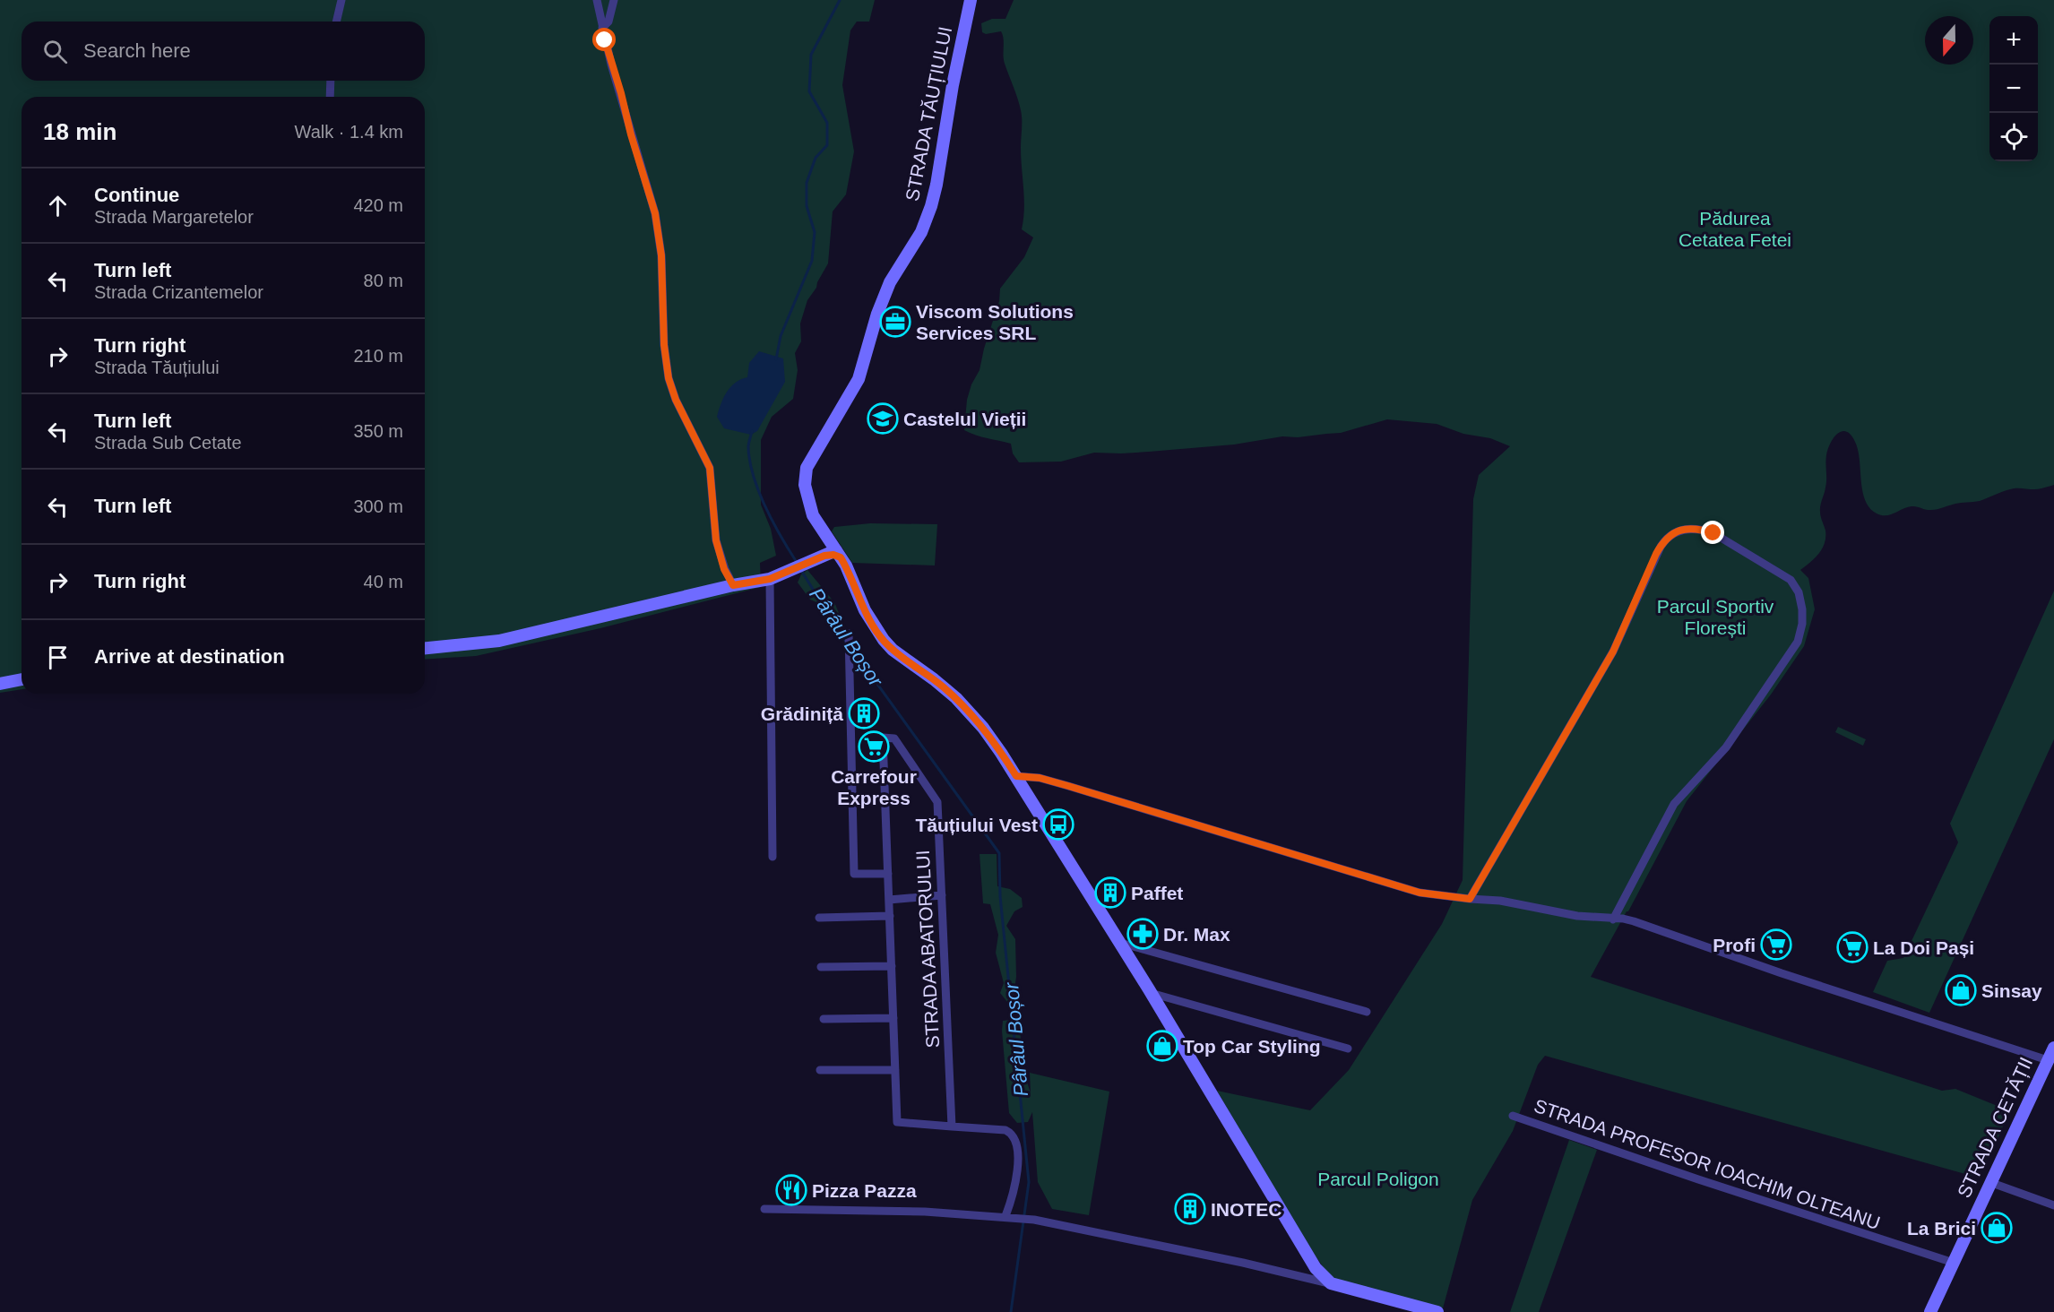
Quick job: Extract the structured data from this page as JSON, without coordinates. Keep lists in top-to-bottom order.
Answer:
{
  "streets": {
    "main road": ["STRADA TĂUȚIULUI", "STRADA CETĂȚII"],
    "street": ["STRADA ABATORULUI", "STRADA PROFESOR IOACHIM OLTEANU"]
  },
  "crossings": [
    ["STRADA CETĂȚII", "STRADA PROFESOR IOACHIM OLTEANU"]
  ],
  "water": ["Pârâul Boșor"],
  "parks": ["Pădurea Cetatea Fetei", "Parcul Sportiv Florești", "Parcul Poligon"],
  "places": {
    "office": ["Viscom Solutions Services SRL"],
    "school or university": ["Castelul Vieții"],
    "building": ["Grădiniță", "Paffet", "INOTEC"],
    "supermarket": ["Carrefour Express", "Profi", "La Doi Pași"],
    "bus stop": ["Tăuțiului Vest"],
    "pharmacy": ["Dr. Max"],
    "shop": ["Sinsay", "Top Car Styling", "La Brici"],
    "restaurant": ["Pizza Pazza"]
  },
  "north": "bottom",
  "page": {
    "map_buttons": ["+", "−"],
    "search": "Search here",
    "heading": ["18 min", "Walk · 1.4 km"],
    "list": [
      ["Continue", "Strada Margaretelor", "420 m"],
      ["Turn left", "Strada Crizantemelor", "80 m"],
      ["Turn right", "Strada Tăuțiului", "210 m"],
      ["Turn left", "Strada Sub Cetate", "350 m"],
      ["Turn left", "300 m"],
      ["Turn right", "40 m"],
      "Arrive at destination"
    ]
  }
}
